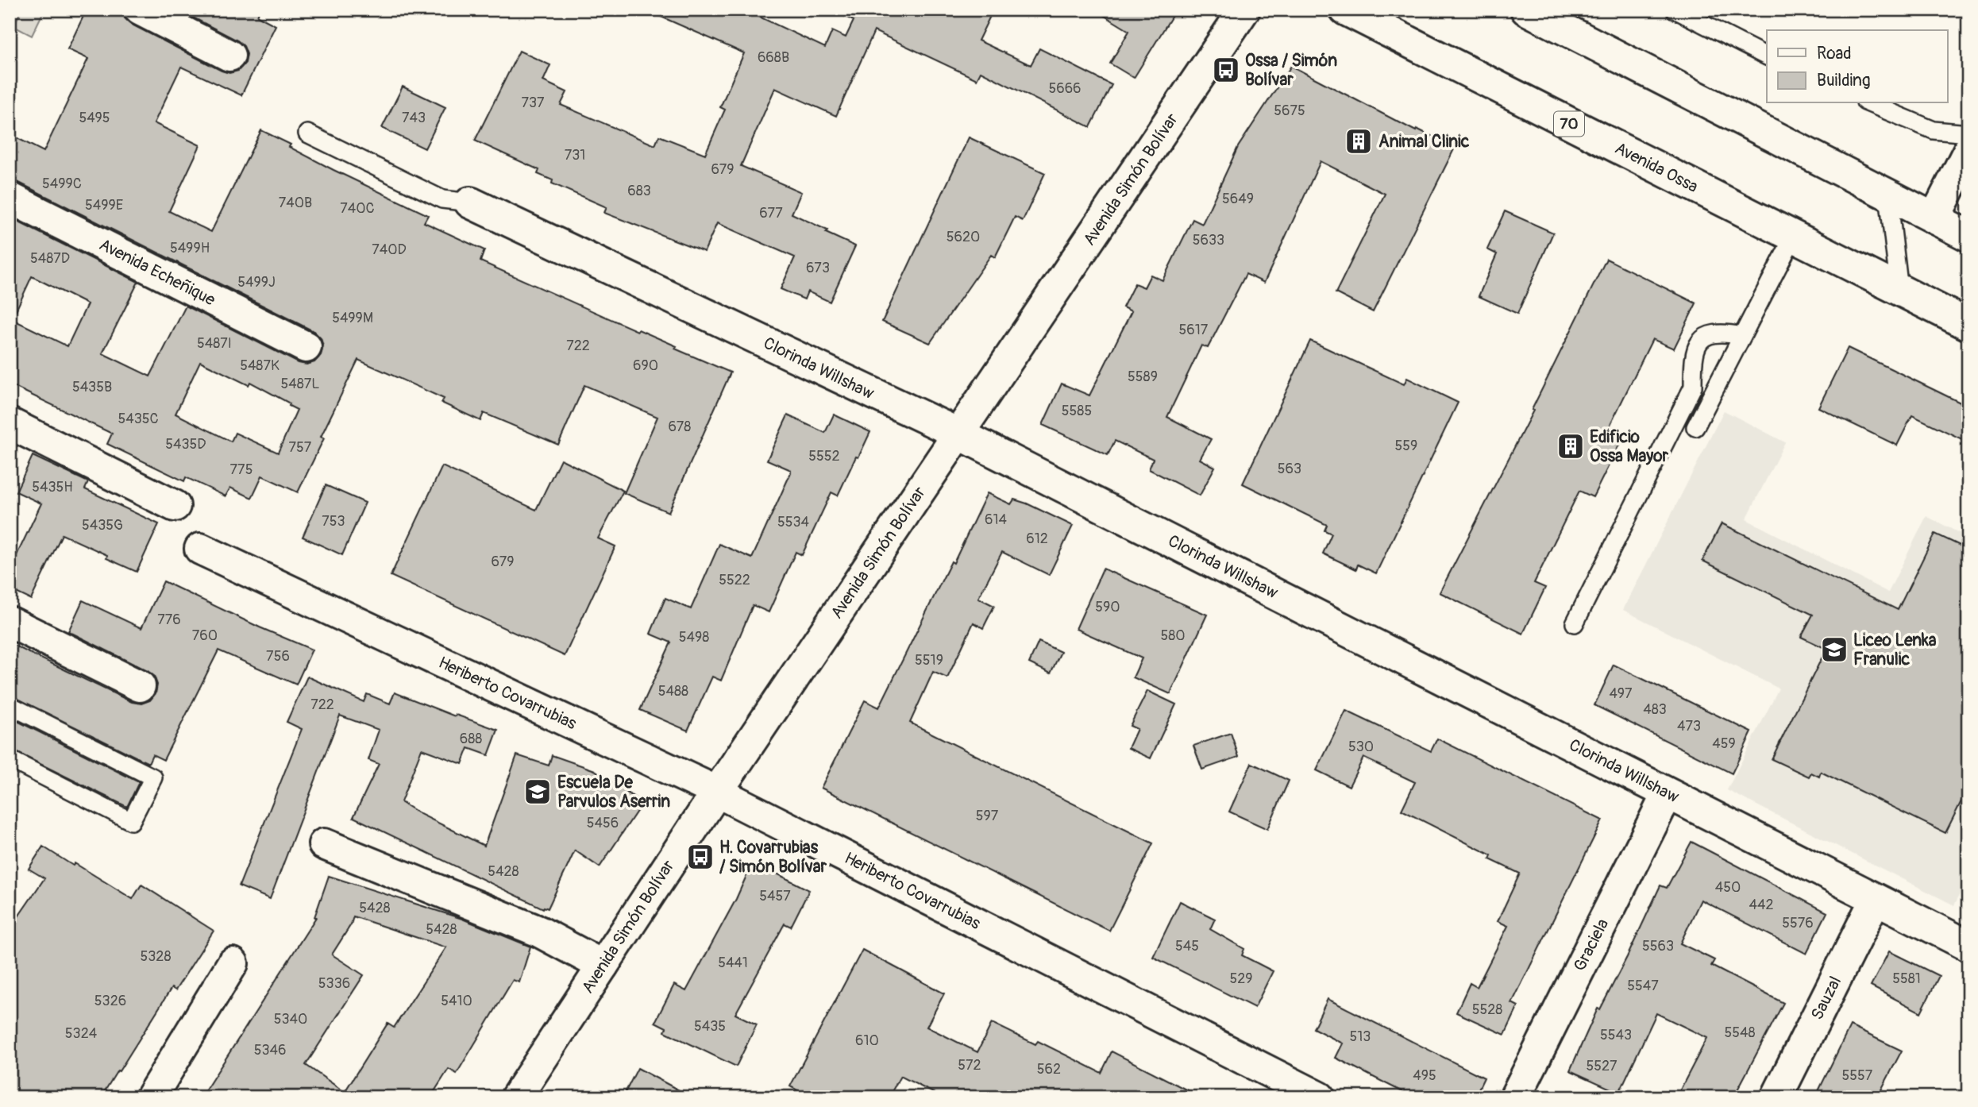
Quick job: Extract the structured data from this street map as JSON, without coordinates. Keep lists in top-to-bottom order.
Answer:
{
  "streets": {
    "street": [
      "70",
      "Avenida Ossa",
      "Avenida Simón Bolívar",
      "Avenida Echeñique",
      "Clorinda Willshaw",
      "Heriberto Covarrubias",
      "Graciela",
      "Sauzal"
    ]
  },
  "crossings": [
    ["Avenida Simón Bolívar", "Clorinda Willshaw"],
    ["Avenida Simón Bolívar", "Heriberto Covarrubias"],
    ["Clorinda Willshaw", "Graciela"],
    ["Clorinda Willshaw", "Sauzal"]
  ],
  "places": {
    "bus stop": ["Ossa / Simón Bolívar", "H. Covarrubias / Simón Bolívar"],
    "building": ["Animal Clinic", "Edificio Ossa Mayor"],
    "school or university": ["Liceo Lenka Franulic", "Escuela De Parvulos Aserrin"]
  },
  "house_numbers": [
    "668B",
    "5666",
    "737",
    "5675",
    "5495",
    "743",
    "731",
    "679",
    "5499C",
    "683",
    "5649",
    "740B",
    "5499E",
    "740C",
    "677",
    "5620",
    "5633",
    "5499H",
    "740D",
    "5487D",
    "673",
    "5499J",
    "5499M",
    "5617",
    "5487I",
    "722",
    "5487K",
    "690",
    "5589",
    "5487L",
    "5435B",
    "5585",
    "5435C",
    "678",
    "5435D",
    "559",
    "757",
    "5552",
    "563",
    "775",
    "5435H",
    "614",
    "753",
    "5534",
    "5435G",
    "612",
    "679",
    "5522",
    "590",
    "776",
    "760",
    "580",
    "5498",
    "756",
    "5519",
    "5488",
    "497",
    "722",
    "483",
    "473",
    "688",
    "459",
    "530",
    "597",
    "5456",
    "5428",
    "450",
    "5457",
    "442",
    "5428",
    "5576",
    "5428",
    "545",
    "5563",
    "5328",
    "5441",
    "529",
    "5581",
    "5336",
    "5547",
    "5326",
    "5410",
    "5528",
    "5340",
    "5435",
    "5548",
    "5324",
    "5543",
    "513",
    "610",
    "5346",
    "572",
    "5527",
    "562",
    "495",
    "5557"
  ],
  "legend": ["Road", "Building"]
}
